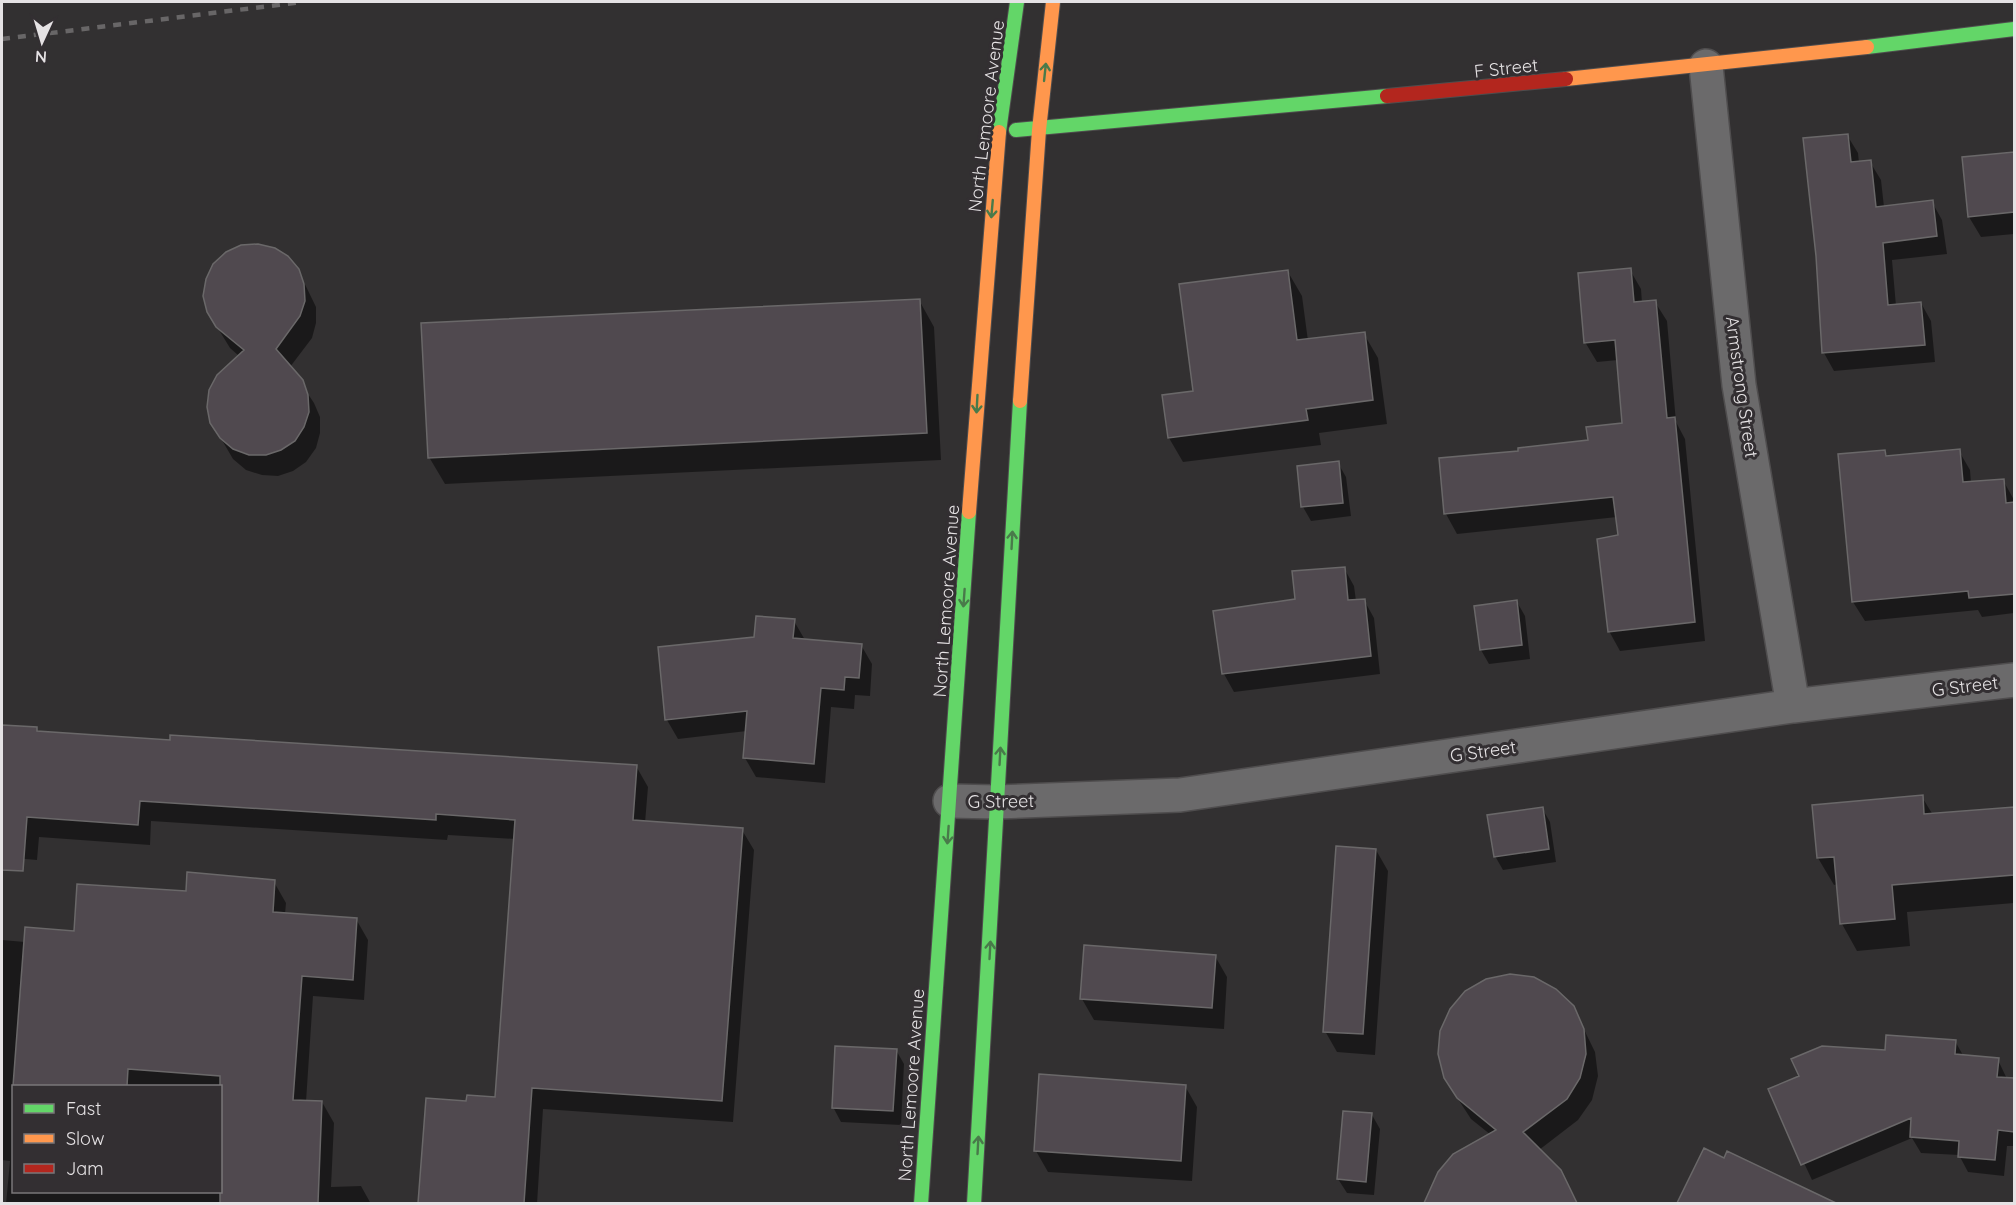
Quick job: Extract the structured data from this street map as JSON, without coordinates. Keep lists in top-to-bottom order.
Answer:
{
  "streets": {
    "main road": ["F Street", "North Lemoore Avenue"],
    "street": ["Armstrong Street", "G Street"]
  },
  "crossings": [
    ["F Street", "North Lemoore Avenue"],
    ["F Street", "Armstrong Street"],
    ["North Lemoore Avenue", "G Street"],
    ["Armstrong Street", "G Street"]
  ],
  "legend": ["Fast", "Slow", "Jam"],
  "north": "bottom"
}
